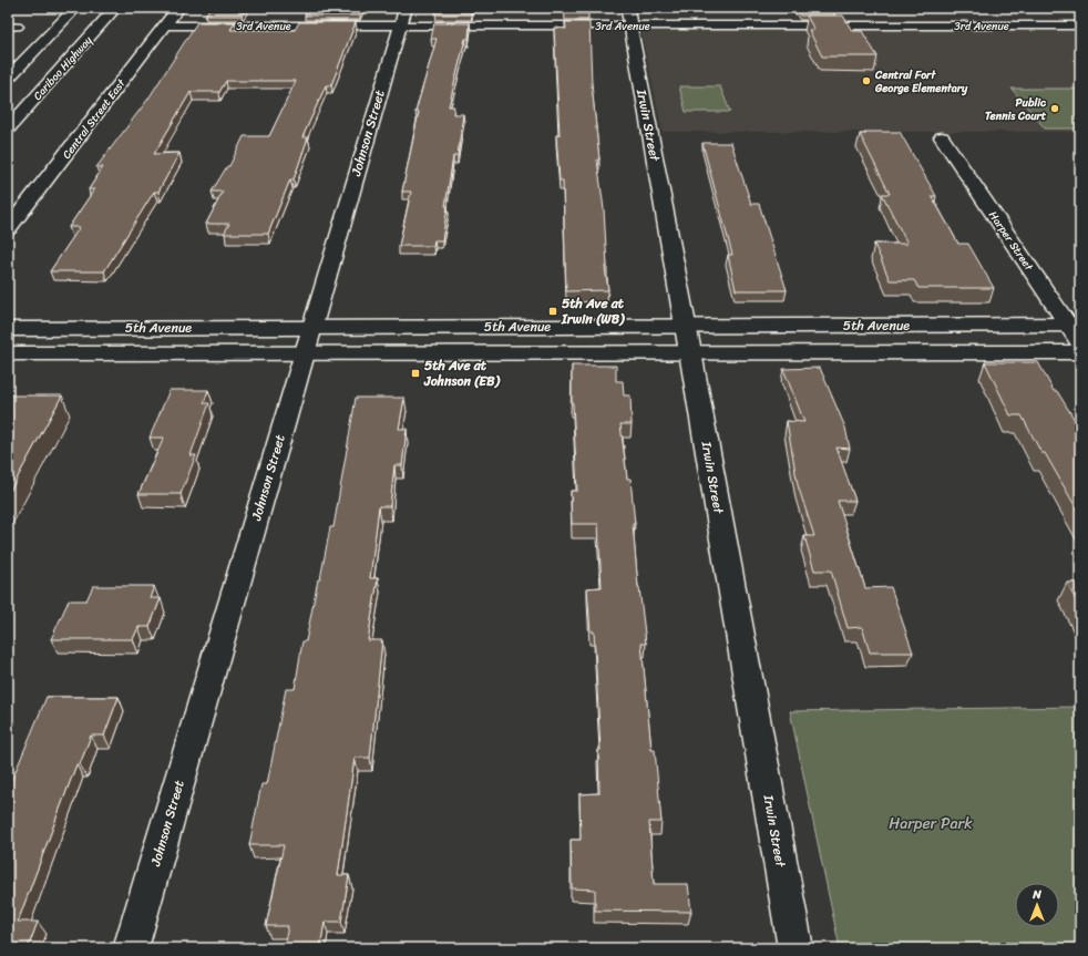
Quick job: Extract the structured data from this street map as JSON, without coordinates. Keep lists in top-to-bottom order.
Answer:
{
  "streets": {
    "main road": [
      "3rd Avenue",
      "Cariboo Highway",
      "Central Street East",
      "Irwin Street",
      "Johnson Street",
      "Harper Street",
      "5th Avenue"
    ]
  },
  "crossings": [
    ["3rd Avenue", "Central Street East"],
    ["3rd Avenue", "Irwin Street"],
    ["3rd Avenue", "Johnson Street"],
    ["Irwin Street", "5th Avenue"],
    ["Johnson Street", "5th Avenue"],
    ["Harper Street", "5th Avenue"]
  ],
  "parks": ["Harper Park"],
  "places": {
    "other": ["Central Fort George Elementary", "Public Tennis Court"],
    "transit": ["5th Ave at Irwin (WB)", "5th Ave at Johnson (EB)"]
  },
  "north": "top"
}
